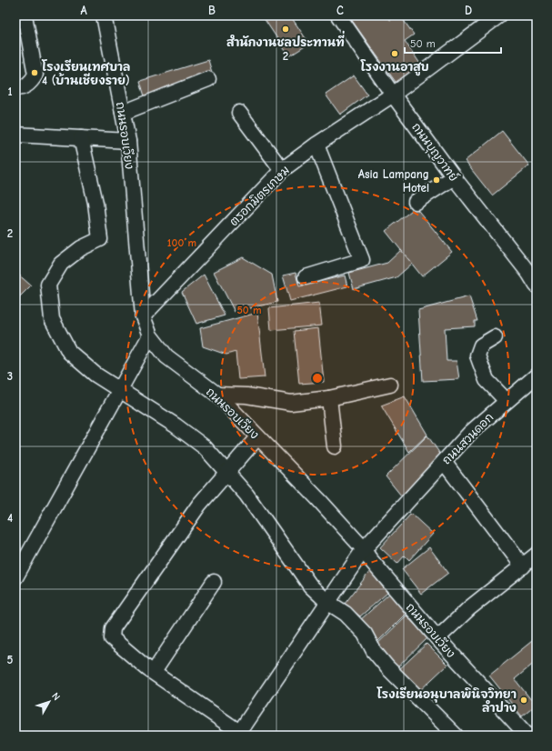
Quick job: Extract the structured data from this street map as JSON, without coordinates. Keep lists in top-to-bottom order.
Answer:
{
  "streets": {
    "street": [
      "ถนนรอบเวียง",
      "ถนนบุญวาทย์",
      "ตรอกมิตรเกษม",
      "ถนนสวนดอก"
    ]
  },
  "crossings": [
    ["ถนนรอบเวียง", "ตรอกมิตรเกษม"],
    ["ถนนรอบเวียง", "ถนนสวนดอก"],
    ["ถนนบุญวาทย์", "ตรอกมิตรเกษม"]
  ],
  "places": [
    "สำนักงานชลประทานที่ 2",
    "โรงงานอาสูบ",
    "โรงเรียนเทศบาล 4 (บ้านเชียงราย)",
    "Asia Lampang Hotel",
    "โรงเรียนอนุบาลพินิจวิทยา ลำปาง"
  ],
  "scale_bar": "50 m",
  "north": "top right",
  "grid": {
    "columns": [
      "A",
      "B",
      "C",
      "D"
    ],
    "rows": [
      "1",
      "2",
      "3",
      "4",
      "5"
    ]
  },
  "rings": ["100 m", "50 m"]
}
